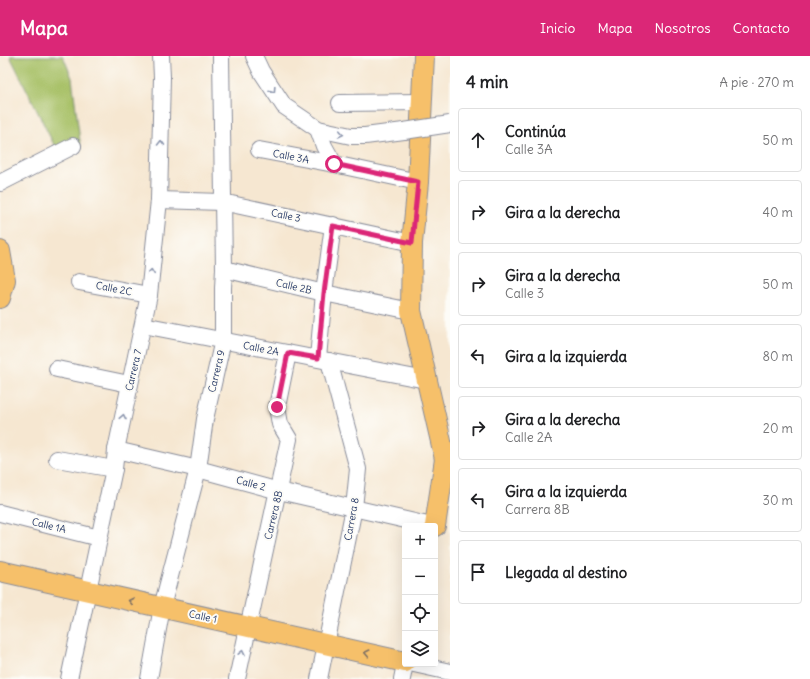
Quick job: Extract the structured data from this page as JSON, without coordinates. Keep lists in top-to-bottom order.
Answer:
{
  "streets": {
    "main road": ["Calle 1"],
    "street": [
      "Calle 3A",
      "Calle 3",
      "Calle 2B",
      "Calle 2C",
      "Calle 2A",
      "Carrera 7",
      "Carrera 9",
      "Calle 2",
      "Carrera 8B",
      "Carrera 8",
      "Calle 1A"
    ]
  },
  "crossings": [
    ["Calle 3", "Carrera 7"],
    ["Calle 3", "Carrera 9"],
    ["Calle 2B", "Carrera 9"],
    ["Calle 2C", "Carrera 7"],
    ["Calle 2A", "Carrera 7"],
    ["Calle 2A", "Carrera 9"],
    ["Calle 2A", "Carrera 8B"],
    ["Calle 2A", "Carrera 8"],
    ["Carrera 7", "Calle 2"],
    ["Carrera 7", "Calle 1A"],
    ["Carrera 7", "Calle 1"],
    ["Carrera 9", "Calle 2"],
    ["Carrera 9", "Calle 1"],
    ["Calle 2", "Carrera 8B"],
    ["Calle 2", "Carrera 8"],
    ["Carrera 8B", "Calle 1"],
    ["Carrera 8", "Calle 1"]
  ],
  "one_way": ["Carrera 7", "Calle 1"],
  "page": {
    "header": "Mapa",
    "nav": [
      "Inicio",
      "Mapa",
      "Nosotros",
      "Contacto"
    ],
    "heading": ["4 min", "A pie · 270 m"],
    "list": [
      ["Continúa", "Calle 3A", "50 m"],
      ["Gira a la derecha", "40 m"],
      ["Gira a la derecha", "Calle 3", "50 m"],
      ["Gira a la izquierda", "80 m"],
      ["Gira a la derecha", "Calle 2A", "20 m"],
      ["Gira a la izquierda", "Carrera 8B", "30 m"],
      "Llegada al destino"
    ],
    "map_buttons": ["+", "−"]
  }
}
